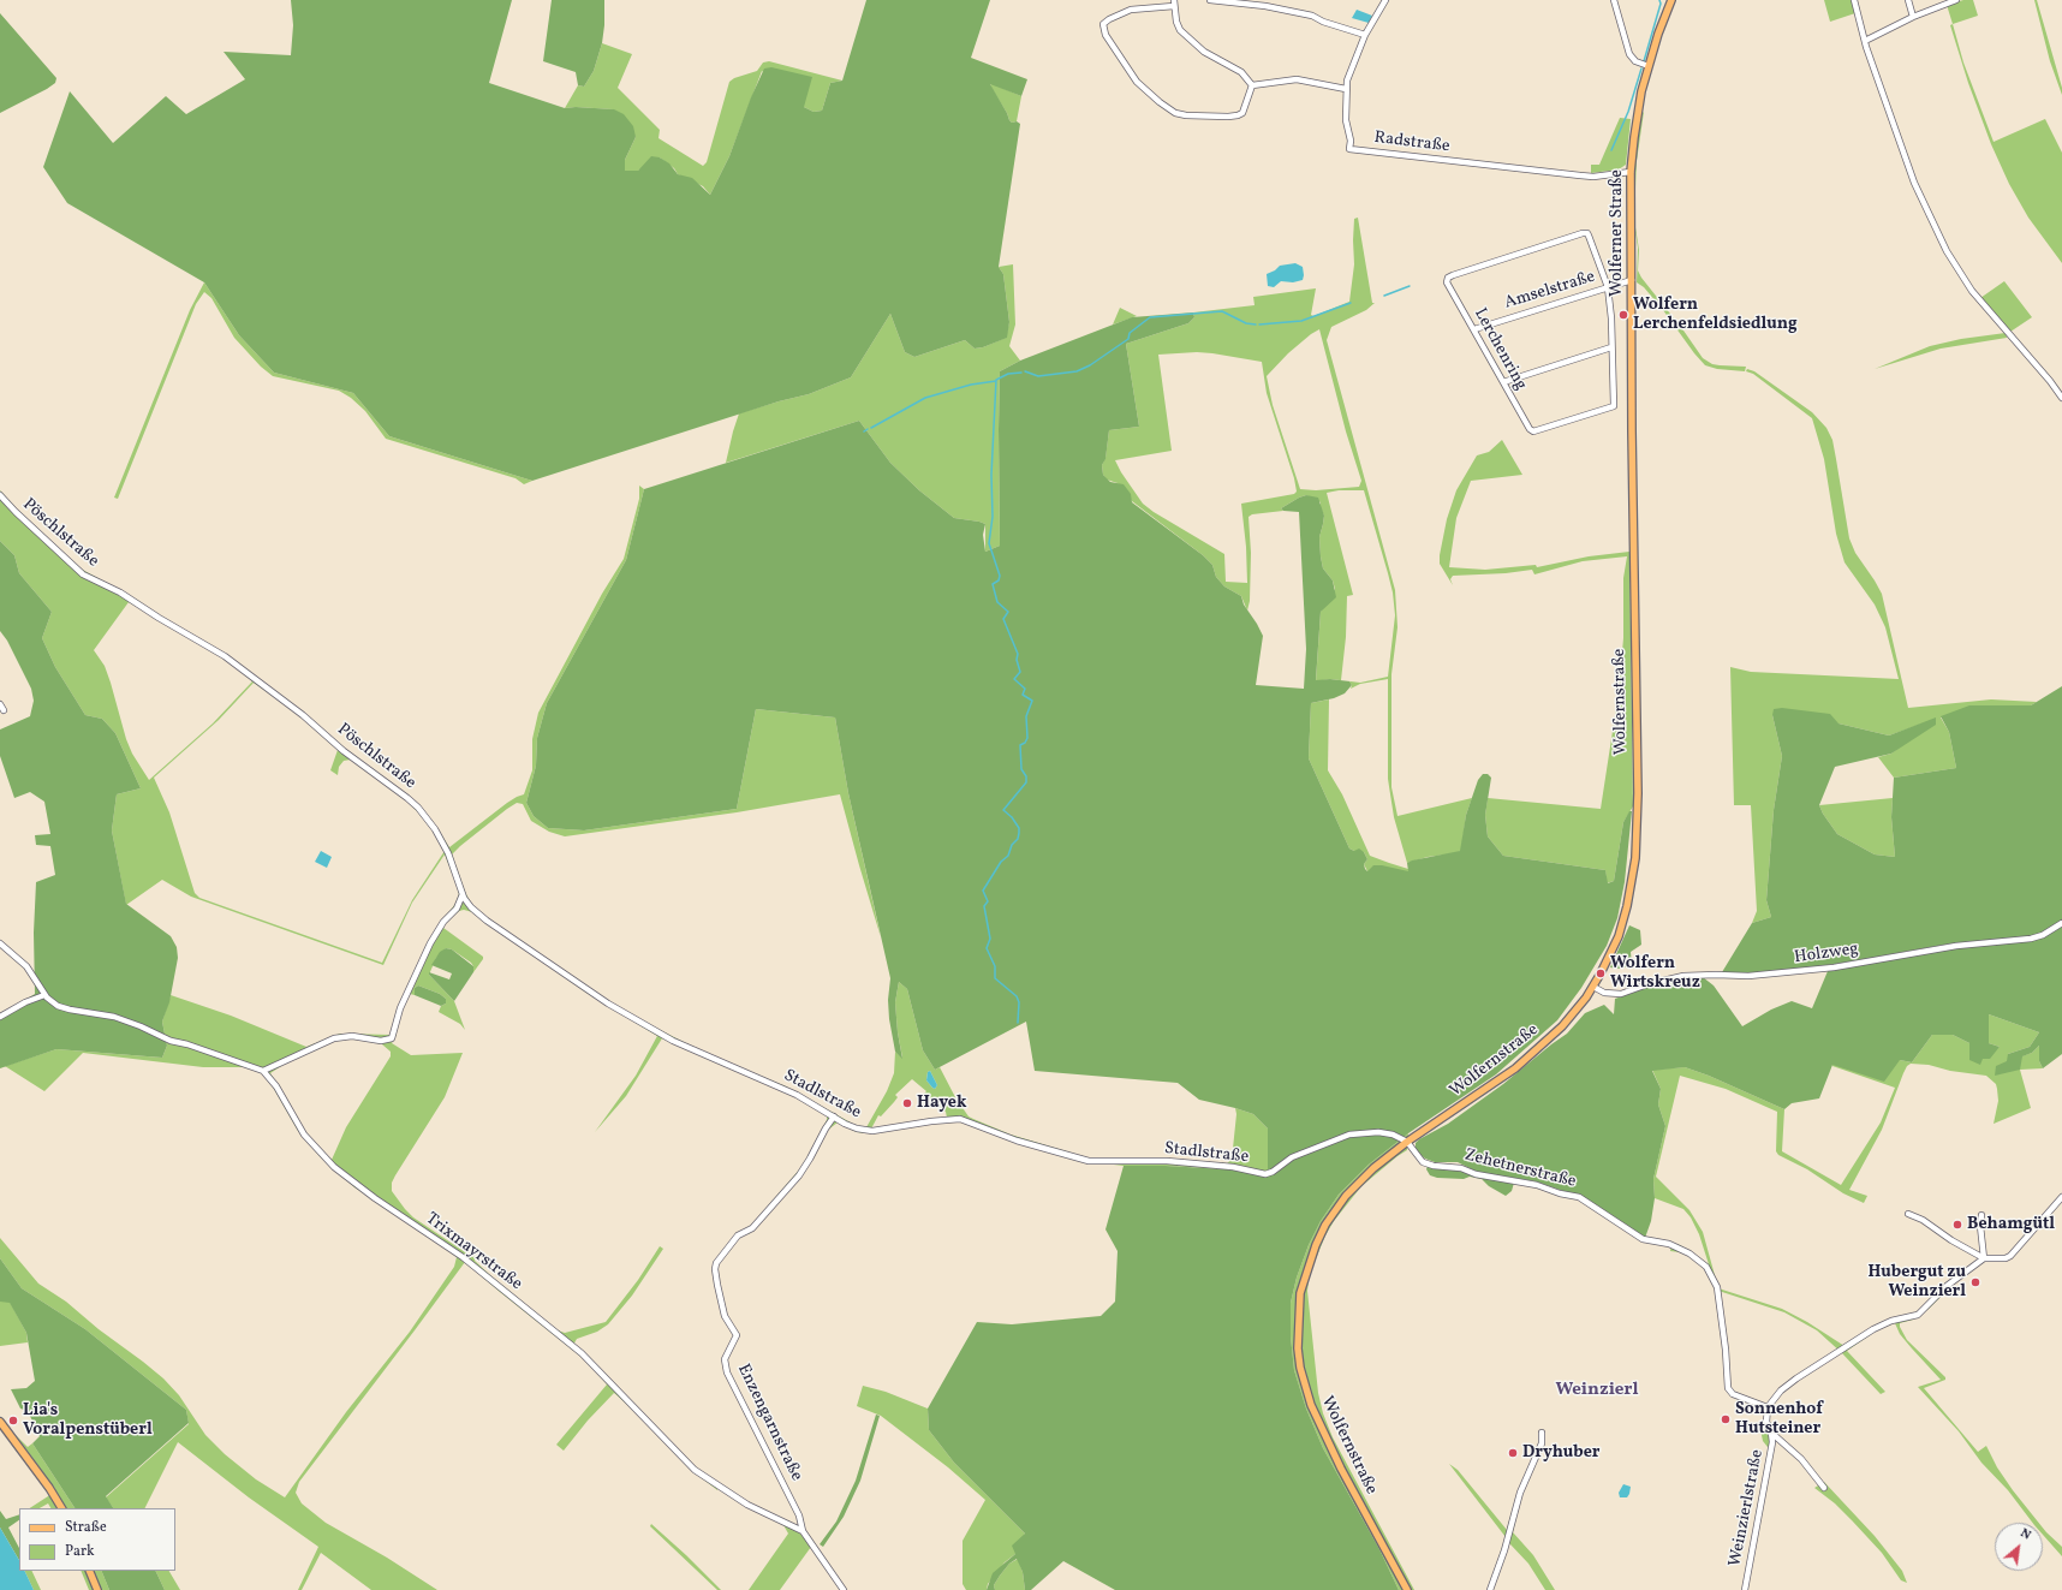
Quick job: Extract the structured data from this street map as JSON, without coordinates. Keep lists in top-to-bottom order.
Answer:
{
  "streets": {
    "main road": ["Wolferner Straße", "Wolfernstraße"],
    "street": [
      "Radstraße",
      "Amselstraße",
      "Lerchenring",
      "Pöschlstraße",
      "Holzweg",
      "Stadlstraße",
      "Zehetnerstraße",
      "Trixmayrstraße",
      "Enzengarnstraße",
      "Weinzierlstraße"
    ]
  },
  "crossings": [
    ["Radstraße", "Wolferner Straße"],
    ["Wolferner Straße", "Wolfernstraße"],
    ["Amselstraße", "Lerchenring"],
    ["Pöschlstraße", "Stadlstraße"],
    ["Wolfernstraße", "Holzweg"],
    ["Wolfernstraße", "Stadlstraße"],
    ["Wolfernstraße", "Zehetnerstraße"],
    ["Stadlstraße", "Zehetnerstraße"],
    ["Stadlstraße", "Enzengarnstraße"],
    ["Zehetnerstraße", "Weinzierlstraße"],
    ["Trixmayrstraße", "Enzengarnstraße"]
  ],
  "districts": ["Weinzierl"],
  "places": [
    "Wolfern Lerchenfeldsiedlung",
    "Wolfern Wirtskreuz",
    "Hayek",
    "Behamgütl",
    "Hubergut zu Weinzierl",
    "Sonnenhof Hutsteiner",
    "Lia's Voralpenstüberl",
    "Dryhuber"
  ],
  "legend": ["Straße", "Park"],
  "north": "top right"
}
